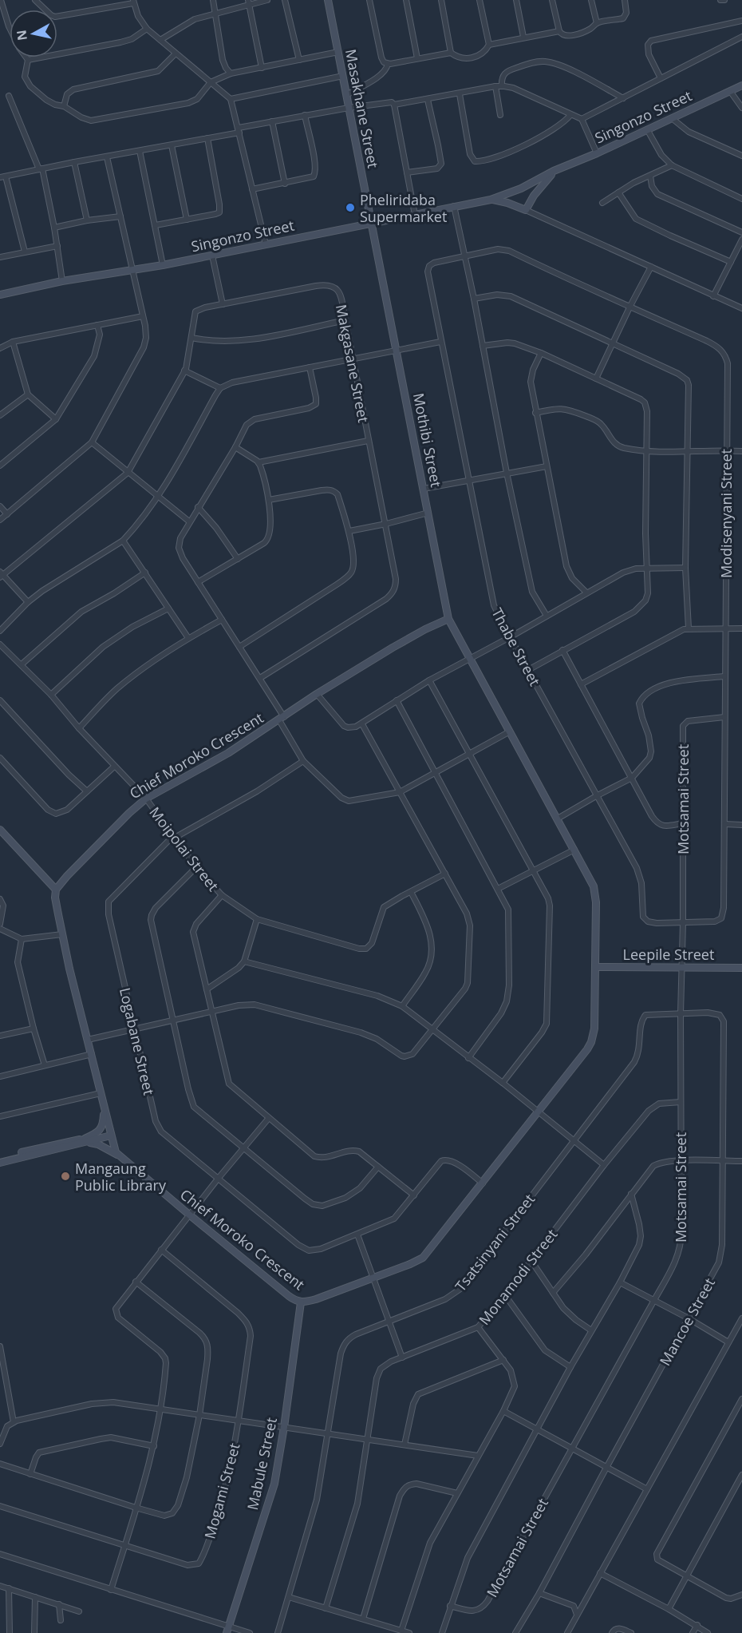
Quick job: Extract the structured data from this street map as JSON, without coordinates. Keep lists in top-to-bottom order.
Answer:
{
  "streets": {
    "street": [
      "Masakhane Street",
      "Singonzo Street",
      "Makgasane Street",
      "Mothibi Street",
      "Modisenyani Street",
      "Thabe Street",
      "Chief Moroko Crescent",
      "Motsamai Street",
      "Moipolai Street",
      "Leepile Street",
      "Logabane Street",
      "Tsatsinyani Street",
      "Monamodi Street",
      "Mancoe Street",
      "Mabule Street",
      "Mogami Street"
    ]
  },
  "crossings": [
    ["Masakhane Street", "Singonzo Street"],
    ["Masakhane Street", "Mothibi Street"],
    ["Singonzo Street", "Mothibi Street"],
    ["Mothibi Street", "Chief Moroko Crescent"],
    ["Modisenyani Street", "Thabe Street"],
    ["Modisenyani Street", "Motsamai Street"],
    ["Thabe Street", "Motsamai Street"],
    ["Chief Moroko Crescent", "Moipolai Street"],
    ["Chief Moroko Crescent", "Leepile Street"],
    ["Chief Moroko Crescent", "Logabane Street"],
    ["Chief Moroko Crescent", "Mabule Street"],
    ["Motsamai Street", "Leepile Street"],
    ["Motsamai Street", "Tsatsinyani Street"],
    ["Motsamai Street", "Monamodi Street"],
    ["Motsamai Street", "Mancoe Street"],
    ["Moipolai Street", "Logabane Street"],
    ["Tsatsinyani Street", "Mancoe Street"]
  ],
  "places": ["Pheliridaba Supermarket", "Mangaung Public Library"],
  "north": "left"
}
